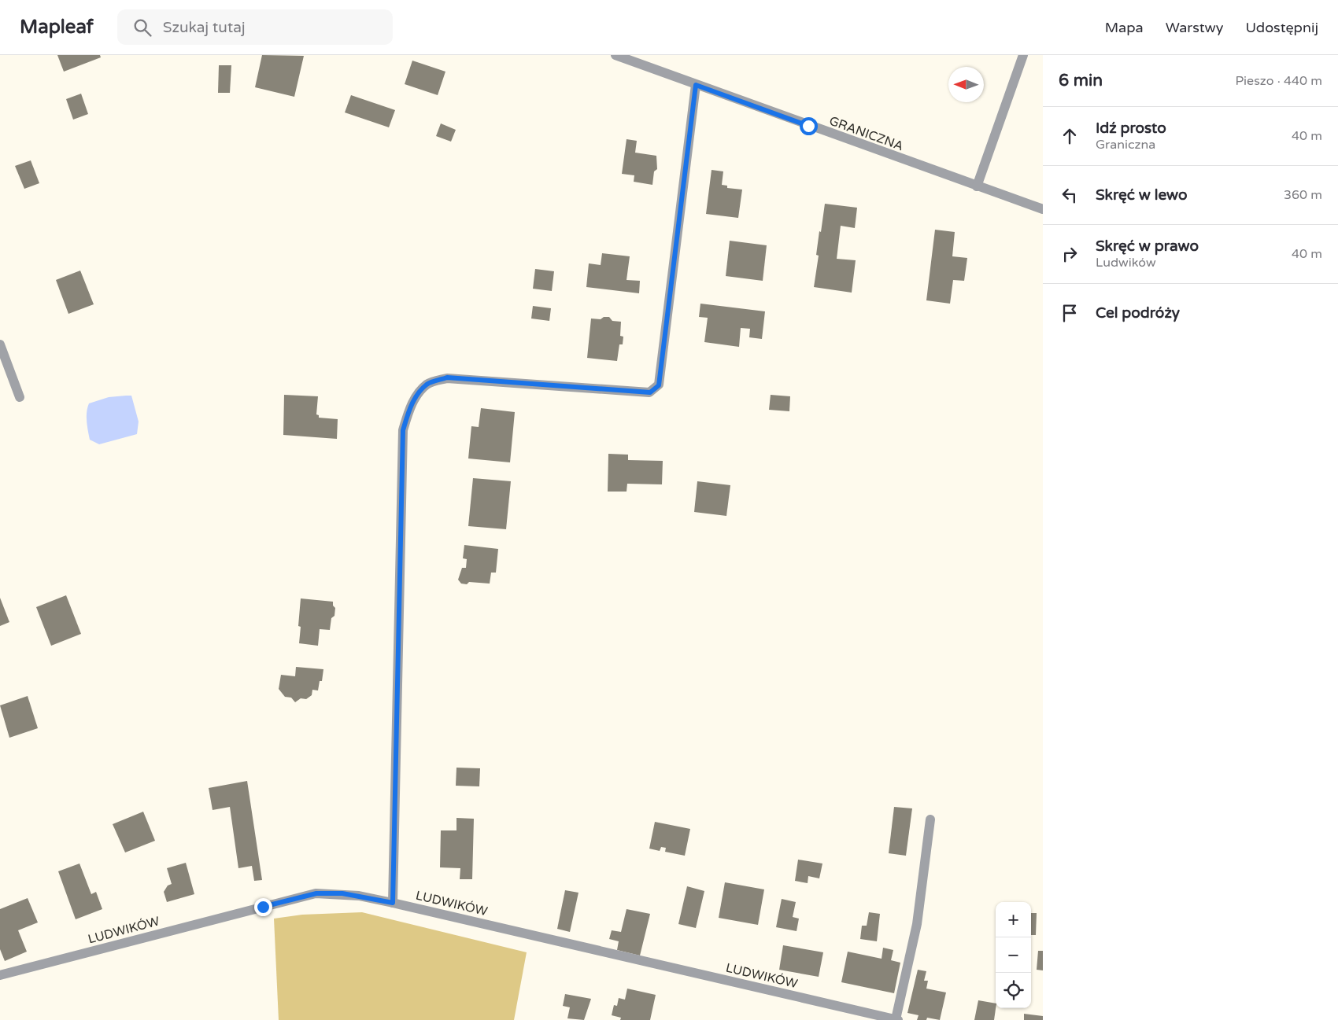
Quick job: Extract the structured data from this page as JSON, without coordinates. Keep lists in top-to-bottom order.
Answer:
{
  "streets": {
    "street": ["GRANICZNA", "LUDWIKÓW"]
  },
  "north": "left",
  "page": {
    "header": "Mapleaf",
    "search": "Szukaj tutaj",
    "nav": ["Mapa", "Warstwy", "Udostępnij"],
    "heading": ["6 min", "Pieszo · 440 m"],
    "list": [
      ["Idź prosto", "Graniczna", "40 m"],
      ["Skręć w lewo", "360 m"],
      ["Skręć w prawo", "Ludwików", "40 m"],
      "Cel podróży"
    ],
    "map_buttons": ["+", "−"]
  }
}
